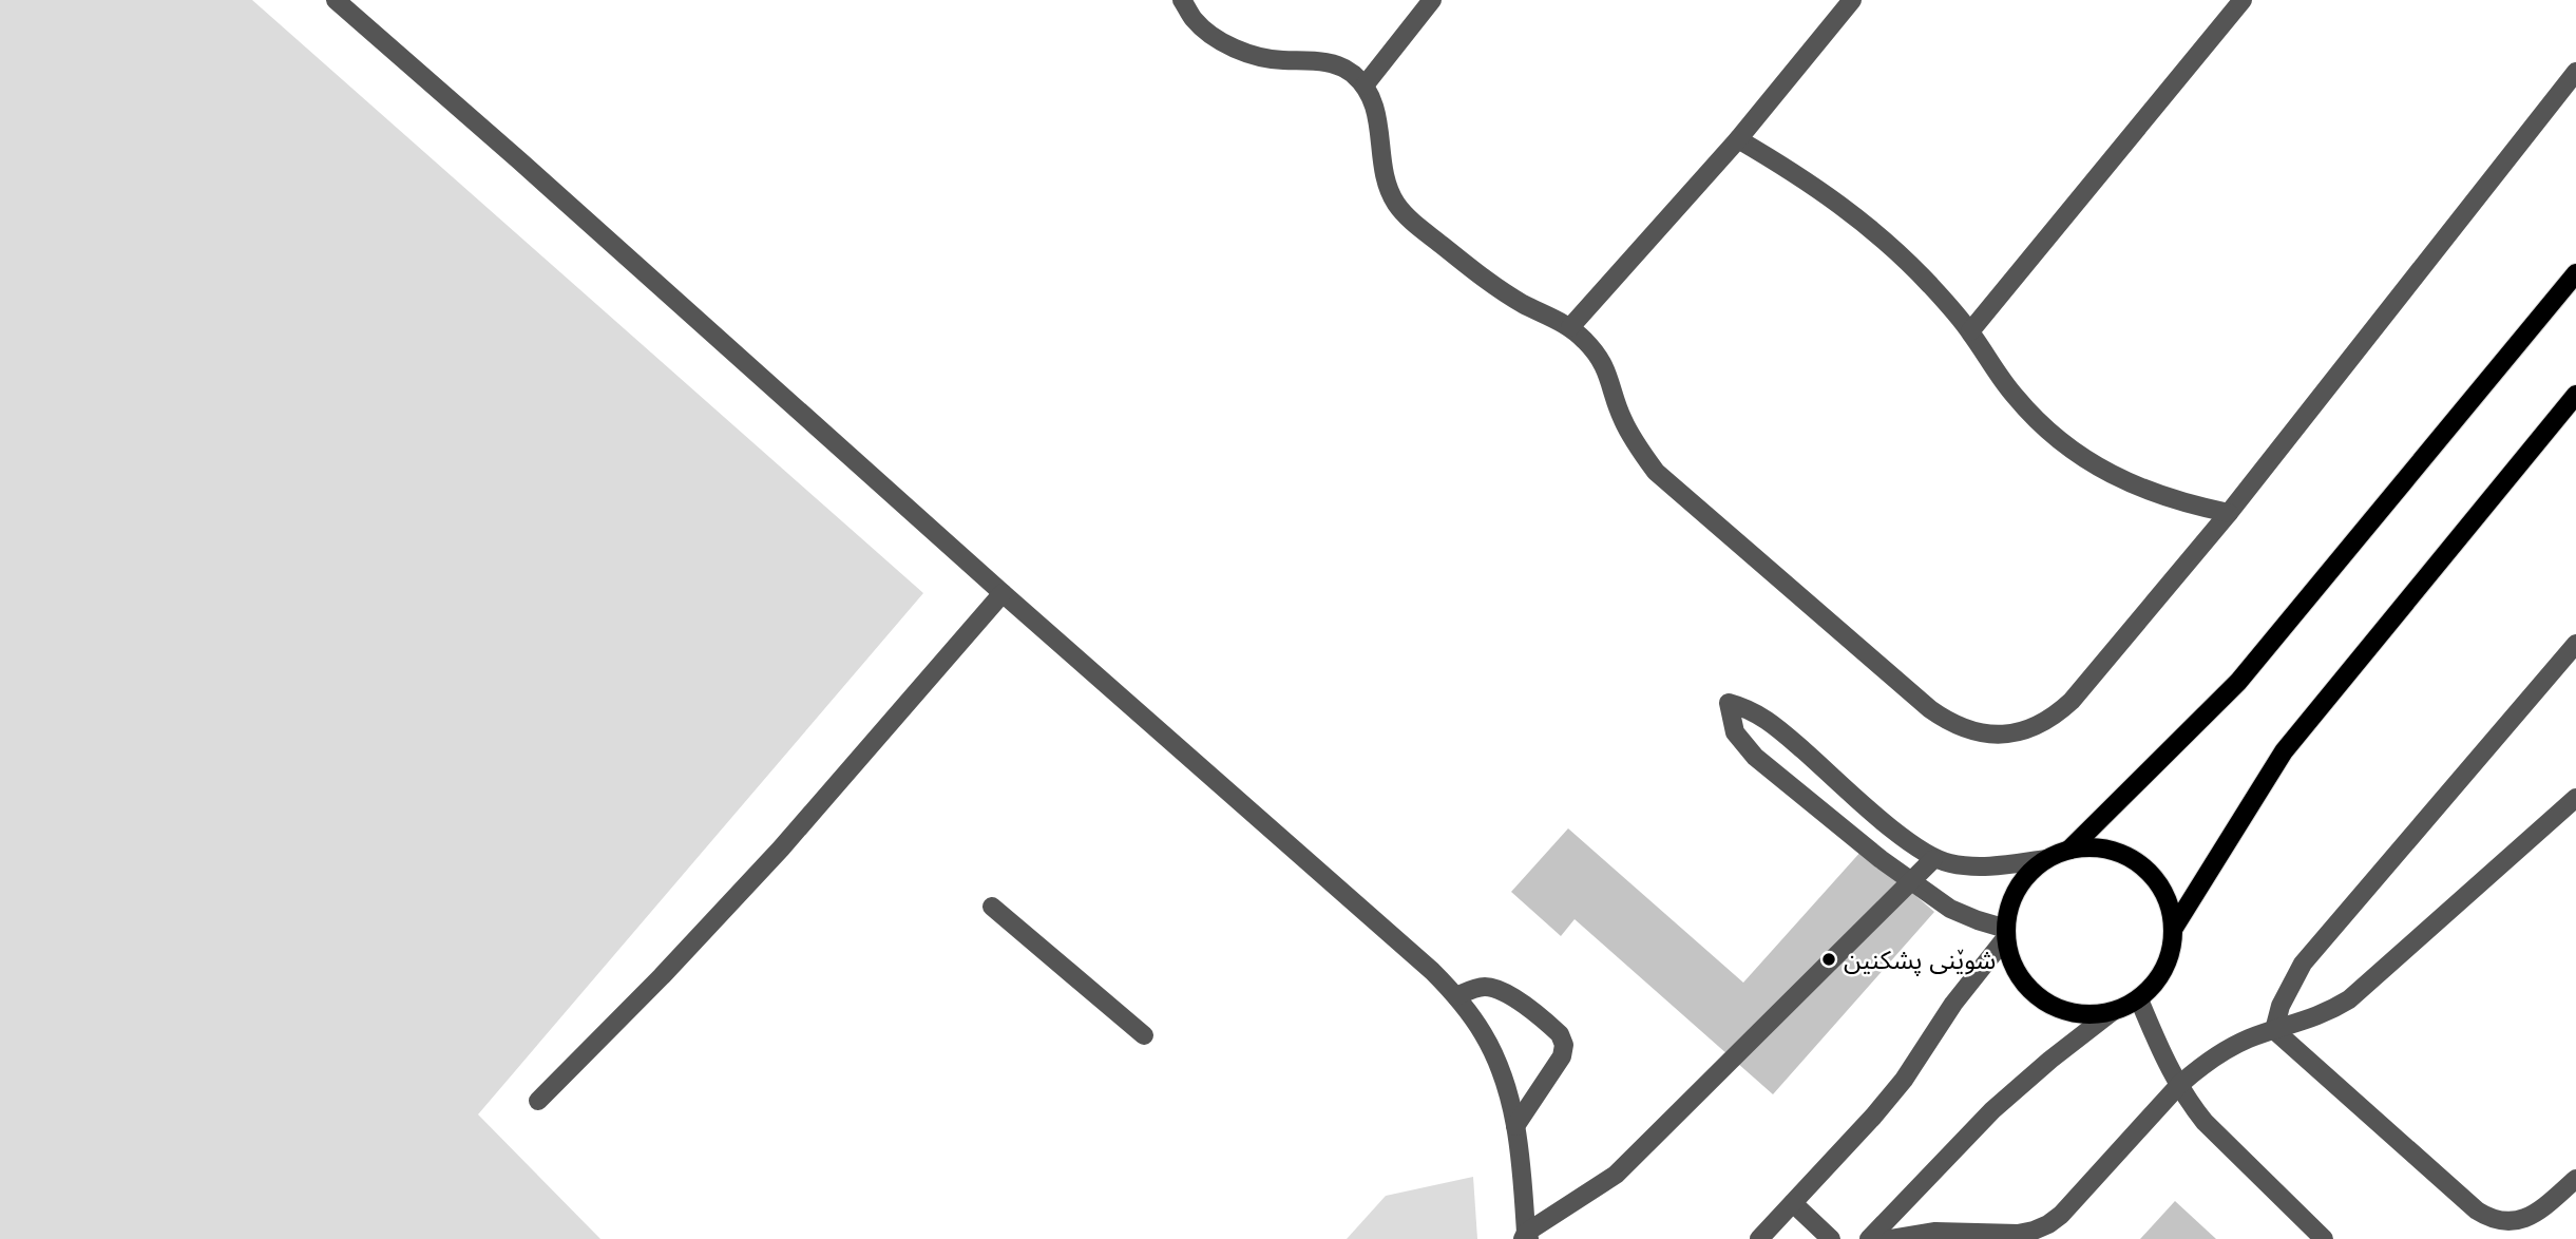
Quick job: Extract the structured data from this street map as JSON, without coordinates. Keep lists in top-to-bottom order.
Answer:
{
  "places": ["شوێنی پشکنین"]
}
